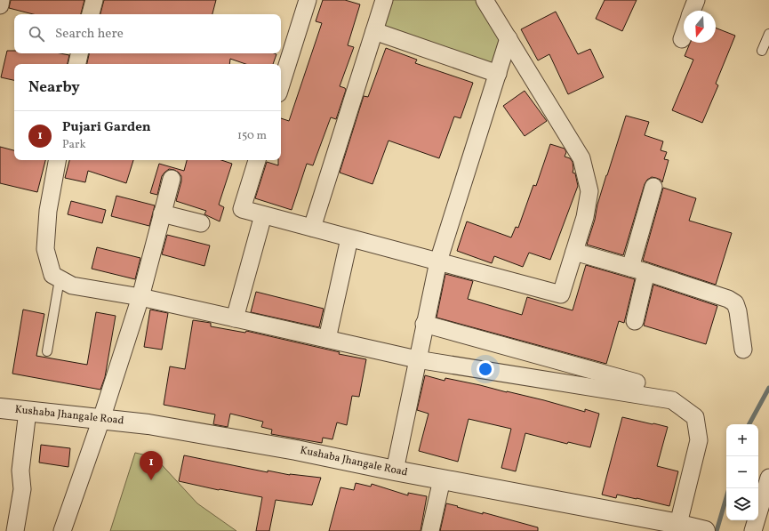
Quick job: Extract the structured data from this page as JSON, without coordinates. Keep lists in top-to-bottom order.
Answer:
{
  "streets": {
    "street": ["Kushaba Jhangale Road"]
  },
  "north": "bottom",
  "page": {
    "search": "Search here",
    "heading": "Nearby",
    "list": [
      {
        "mark": "1",
        "name": "Pujari Garden",
        "note": "Park",
        "value": "150 m"
      }
    ],
    "map_buttons": ["+", "−"],
    "pins": "1"
  }
}
